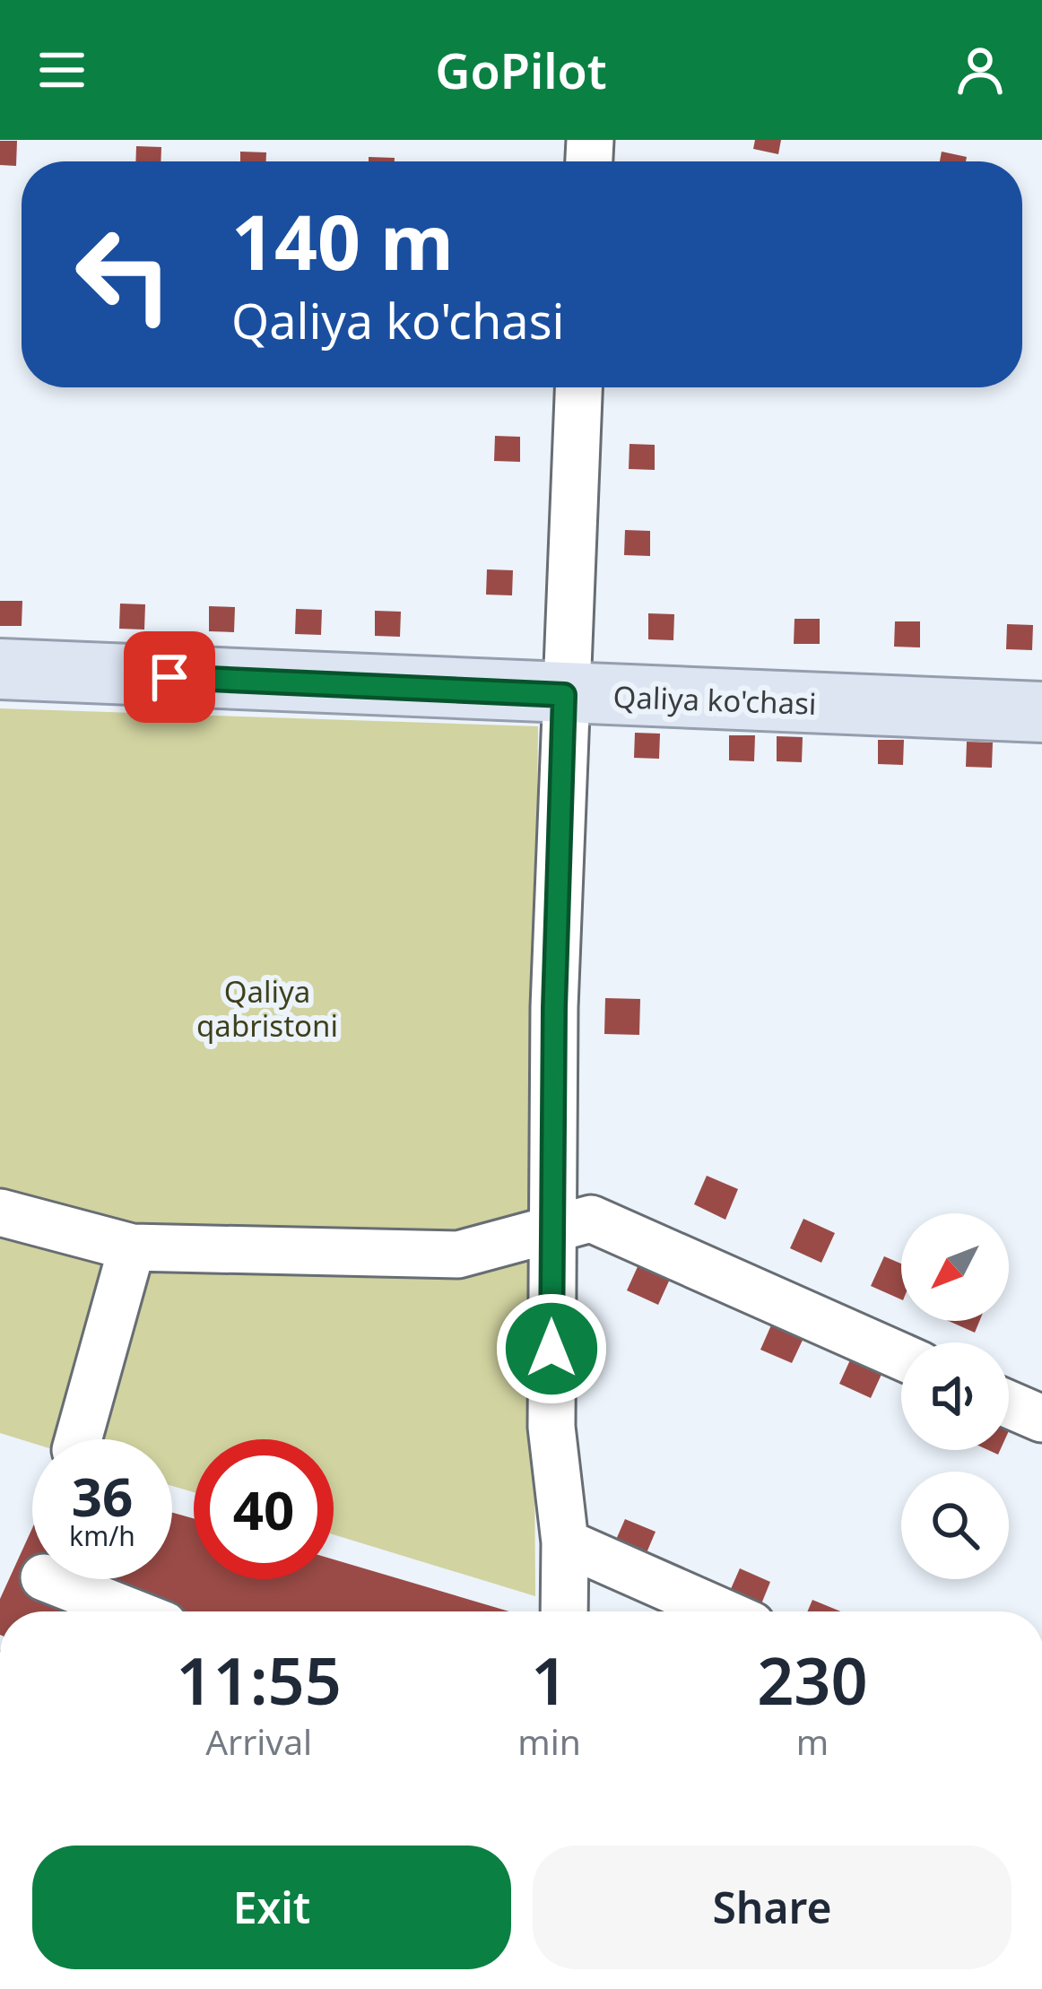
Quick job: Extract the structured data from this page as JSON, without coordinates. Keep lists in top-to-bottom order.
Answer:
{
  "streets": {
    "main road": ["Qaliya ko'chasi"]
  },
  "parks": ["Qaliya qabristoni"],
  "north": "bottom left",
  "page": {
    "header": "GoPilot",
    "turn": ["140 m", "Qaliya ko'chasi"],
    "speed": "36 km/h",
    "limit": "40",
    "eta": [
      "11:55",
      "Arrival",
      "1",
      "min",
      "230",
      "m"
    ],
    "buttons": ["Exit", "Share"]
  }
}
